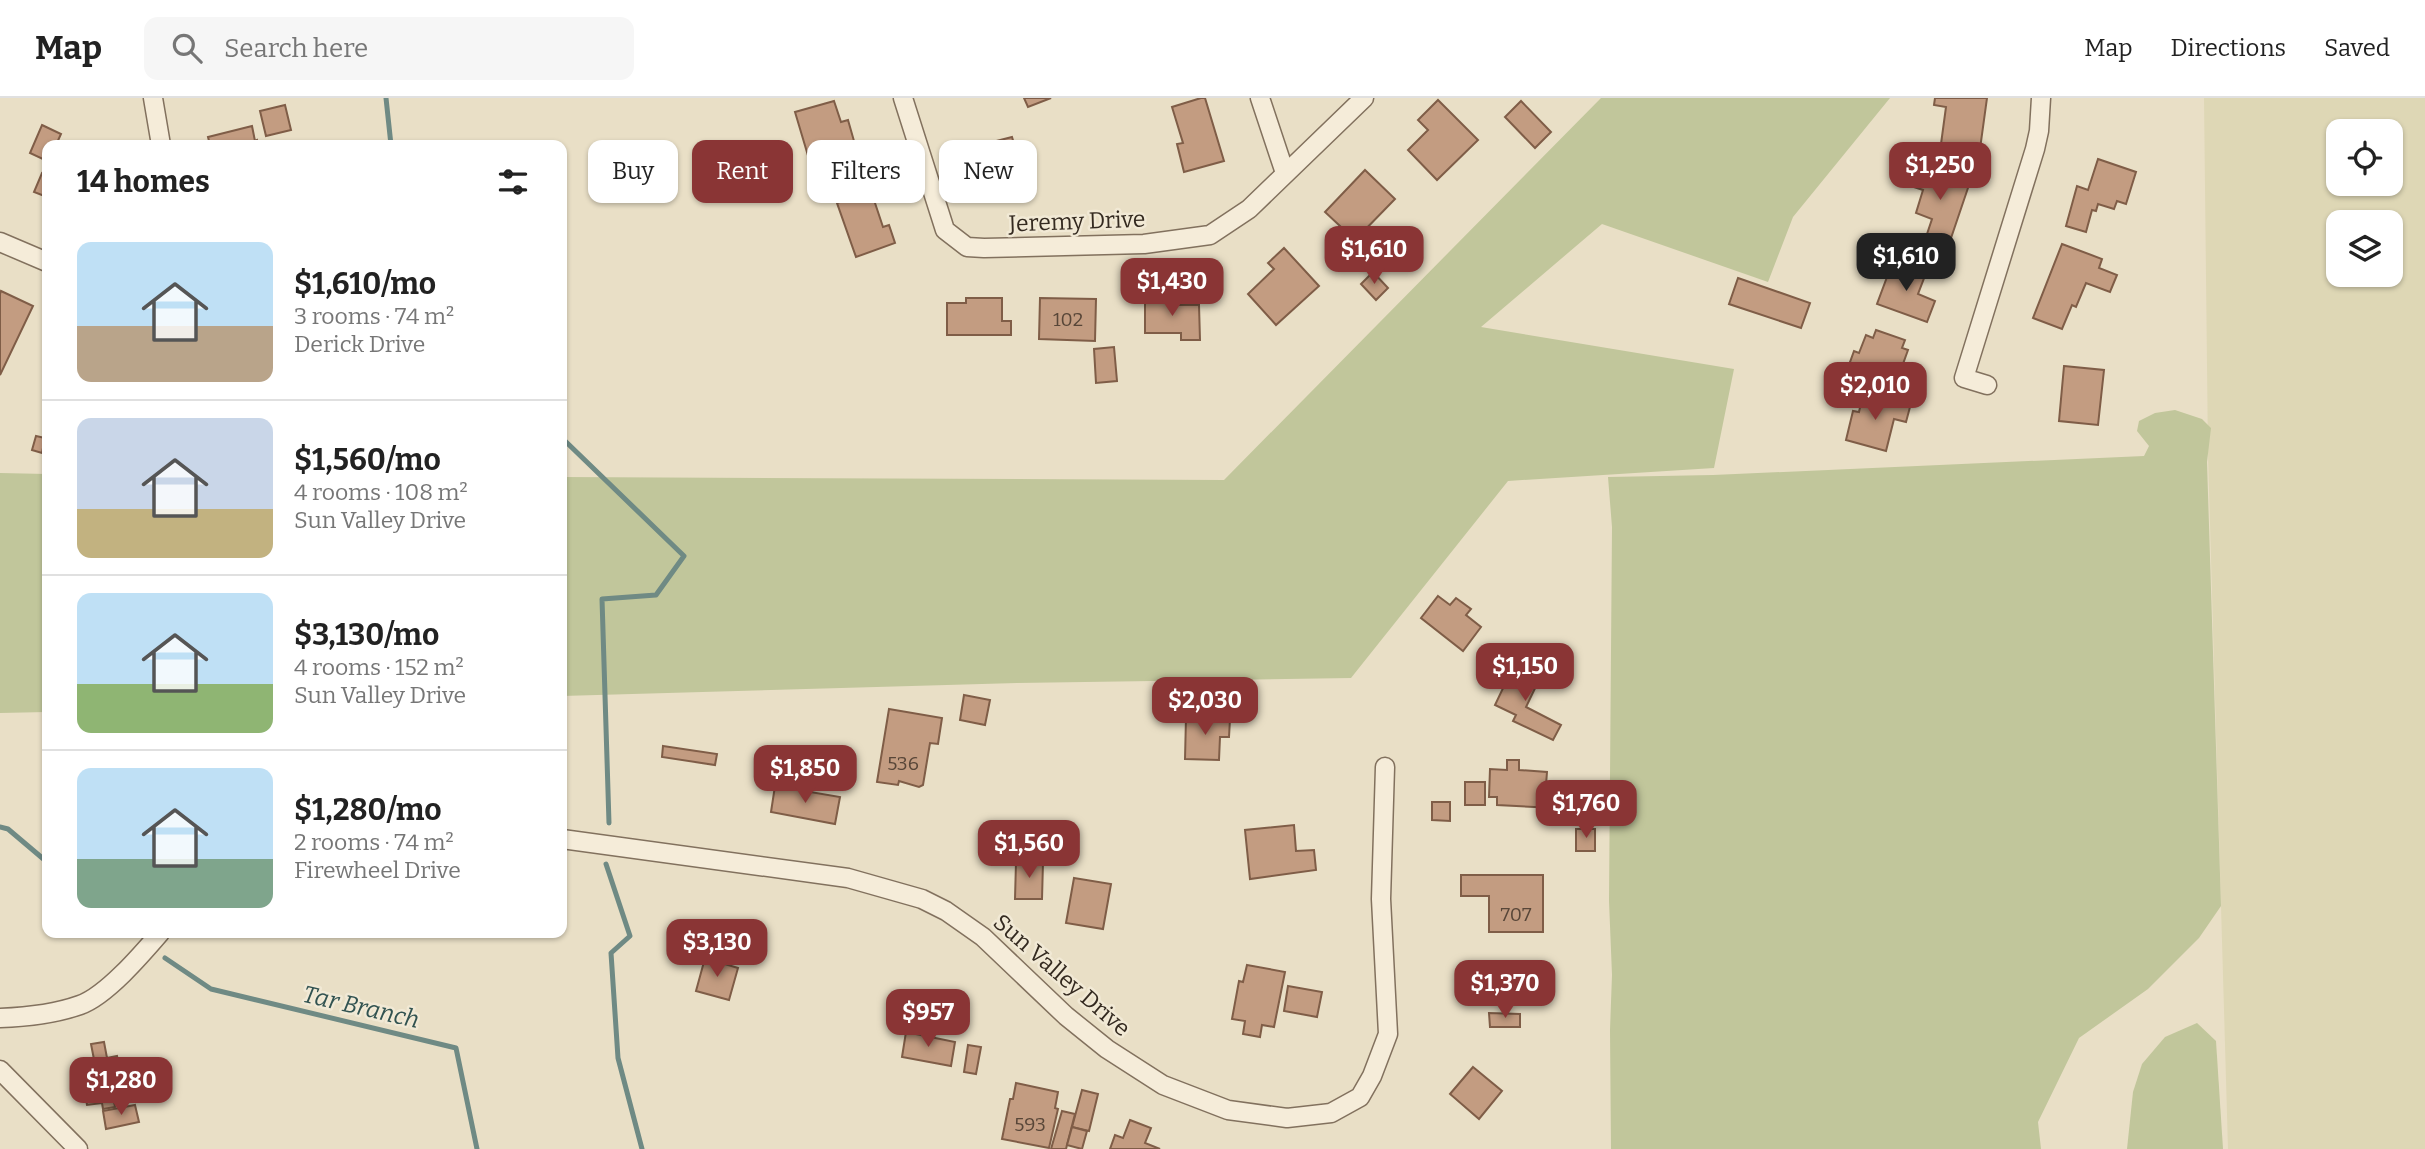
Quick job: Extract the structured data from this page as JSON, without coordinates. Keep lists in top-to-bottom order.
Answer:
{
  "streets": {
    "street": ["Jeremy Drive", "Sun Valley Drive"]
  },
  "water": ["Tar Branch"],
  "house_numbers": [
    "102",
    "536",
    "707",
    "593"
  ],
  "page": {
    "header": "Map",
    "search": "Search here",
    "nav": ["Map", "Directions", "Saved"],
    "chip": [
      "Buy",
      "Rent",
      "Filters",
      "New"
    ],
    "heading": "14 homes",
    "price": [
      "$1,250",
      "$1,610",
      "$1,610",
      "$1,430",
      "$2,010",
      "$1,150",
      "$2,030",
      "$1,850",
      "$1,760",
      "$1,560",
      "$3,130",
      "$1,370",
      "$957",
      "$1,280"
    ],
    "list": [
      {
        "name": "$1,610/mo",
        "note": "3 rooms · 74 m² · Derick Drive"
      },
      {
        "name": "$1,560/mo",
        "note": "4 rooms · 108 m² · Sun Valley Drive"
      },
      {
        "name": "$3,130/mo",
        "note": "4 rooms · 152 m² · Sun Valley Drive"
      },
      {
        "name": "$1,280/mo",
        "note": "2 rooms · 74 m² · Firewheel Drive"
      }
    ]
  }
}
